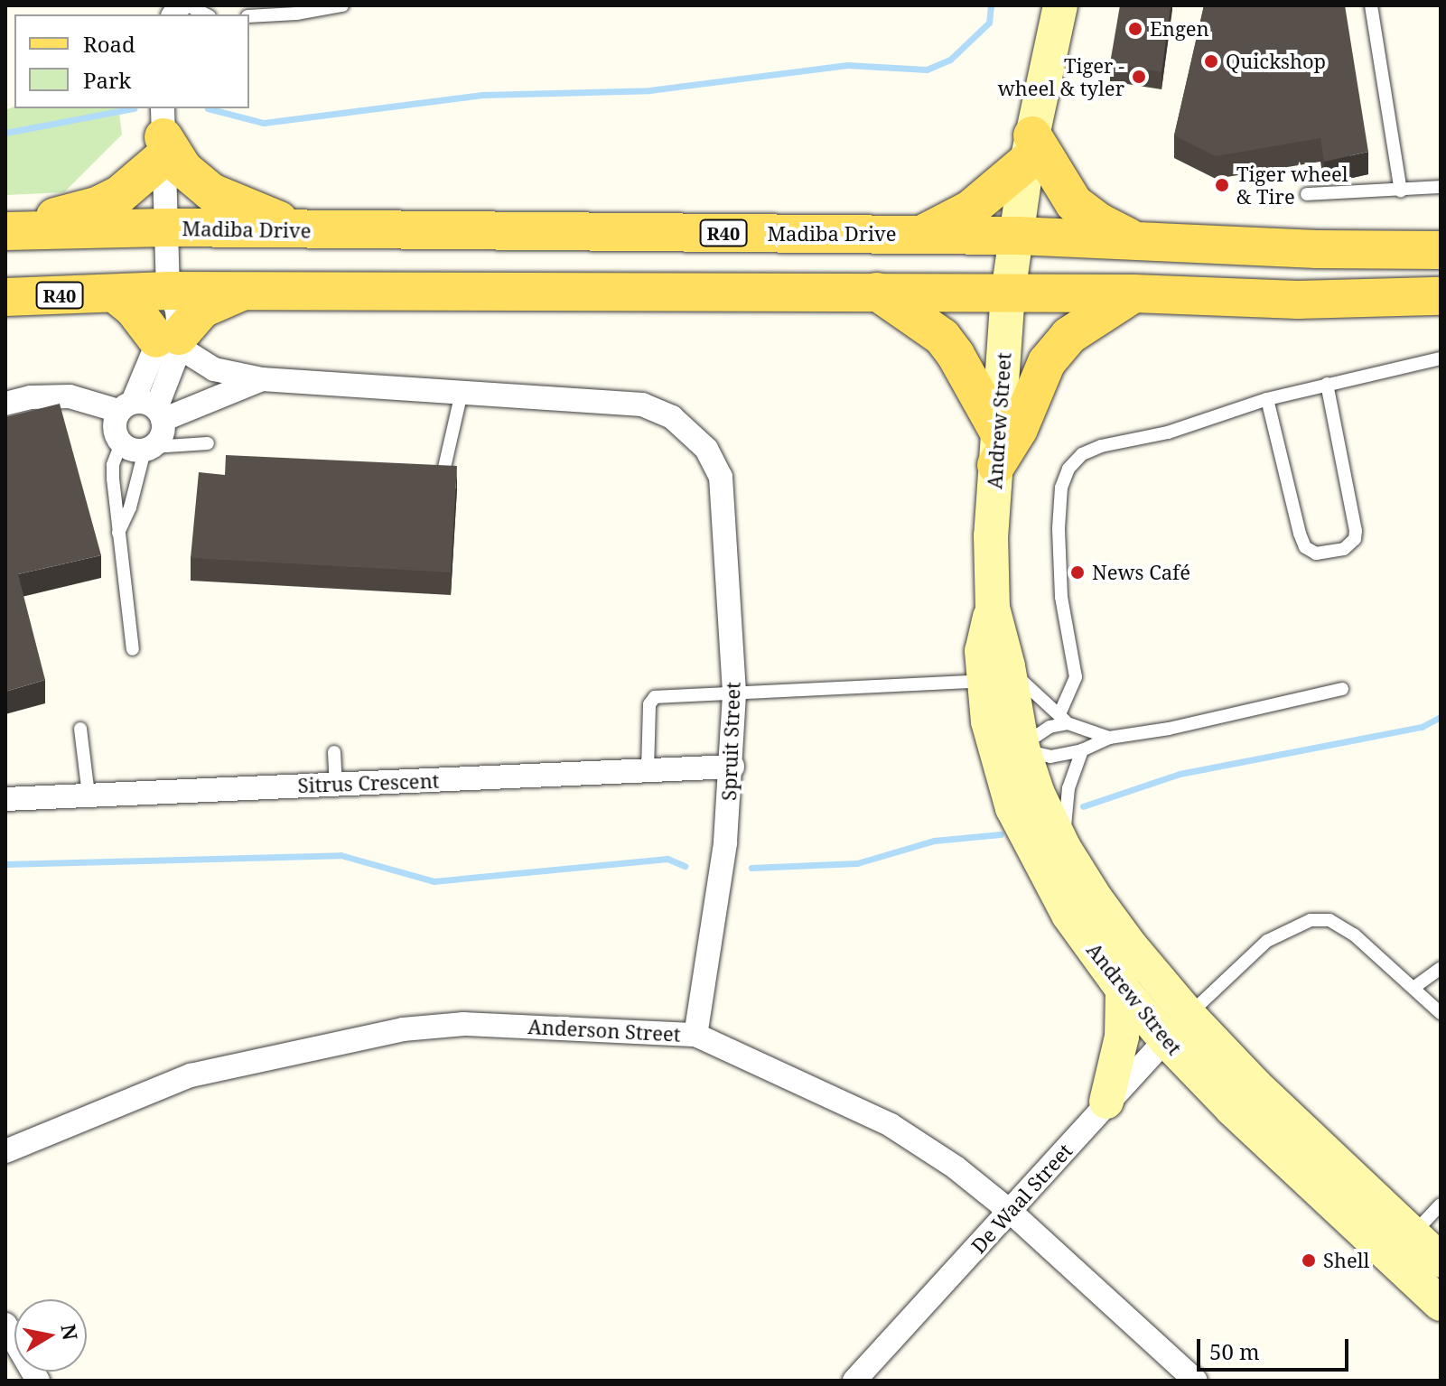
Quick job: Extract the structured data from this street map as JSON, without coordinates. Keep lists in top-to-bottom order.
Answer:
{
  "streets": {
    "main road": ["Madiba Drive", "R40", "Andrew Street"],
    "street": [
      "Spruit Street",
      "Sitrus Crescent",
      "Anderson Street",
      "De Waal Street"
    ]
  },
  "crossings": [
    ["Madiba Drive", "Andrew Street"],
    ["R40", "Andrew Street"],
    ["Andrew Street", "De Waal Street"],
    ["Spruit Street", "Sitrus Crescent"],
    ["Spruit Street", "Anderson Street"],
    ["Anderson Street", "De Waal Street"]
  ],
  "places": [
    "Engen",
    "Quickshop",
    "Tiger - wheel & tyler",
    "Tiger wheel & Tire",
    "News Café",
    "Shell"
  ],
  "legend": ["Road", "Park"],
  "scale_bar": "50 m",
  "north": "right"
}
